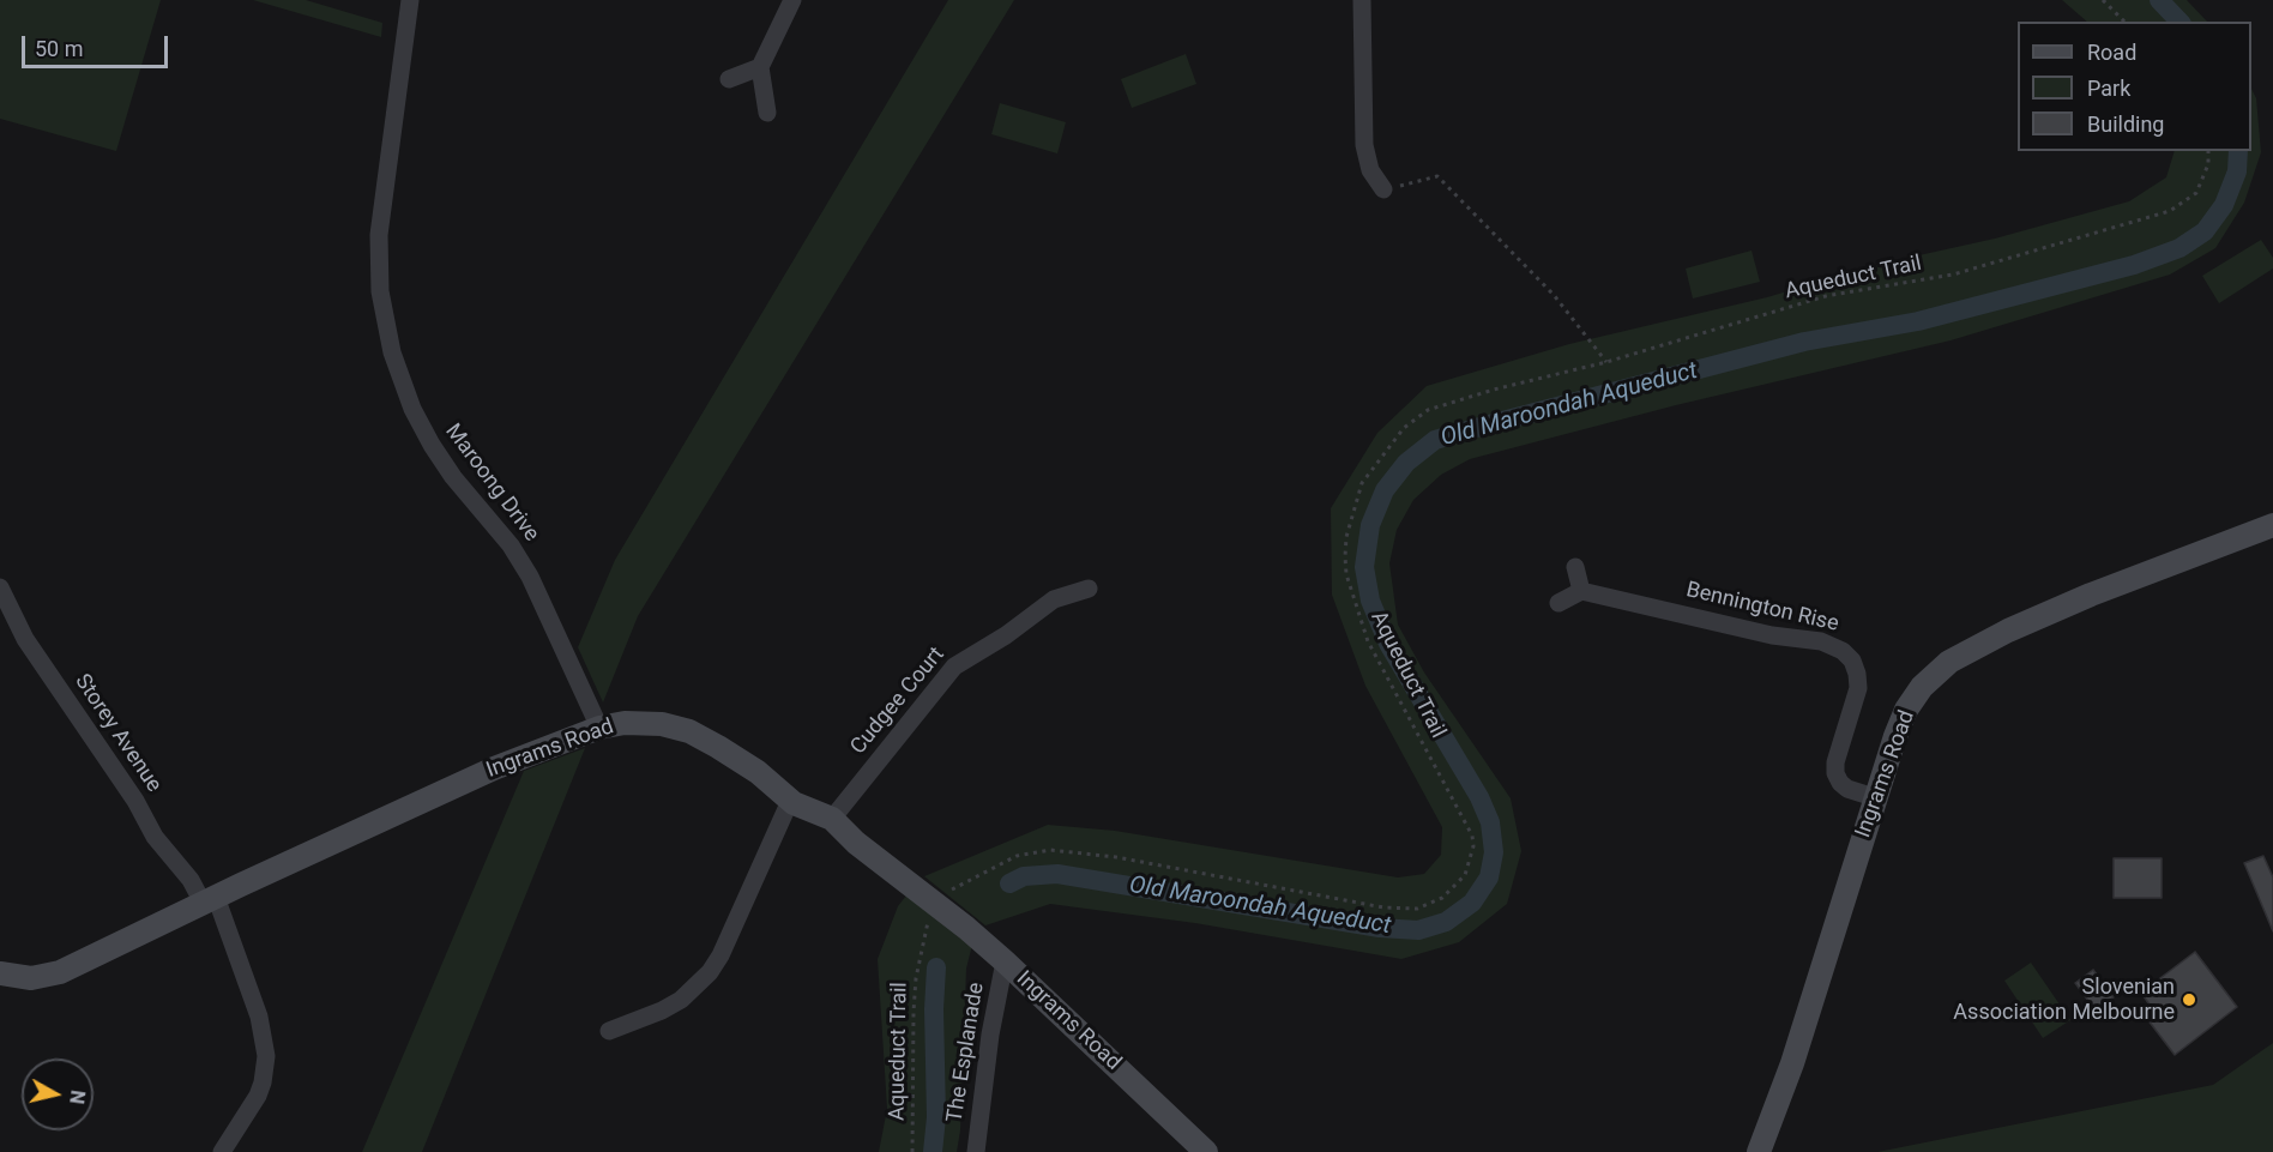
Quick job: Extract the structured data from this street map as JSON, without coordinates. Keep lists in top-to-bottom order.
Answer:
{
  "streets": {
    "street": [
      "Maroong Drive",
      "Bennington Rise",
      "Cudgee Court",
      "Storey Avenue",
      "Ingrams Road",
      "The Esplanade"
    ],
    "path": ["Aqueduct Trail"]
  },
  "crossings": [
    ["Aqueduct Trail", "Ingrams Road"],
    ["Maroong Drive", "Ingrams Road"],
    ["Bennington Rise", "Ingrams Road"],
    ["Cudgee Court", "Ingrams Road"],
    ["Storey Avenue", "Ingrams Road"],
    ["Ingrams Road", "The Esplanade"]
  ],
  "water": ["Old Maroondah Aqueduct"],
  "places": ["Slovenian Association Melbourne"],
  "legend": ["Road", "Park", "Building"],
  "scale_bar": "50 m",
  "north": "right"
}
